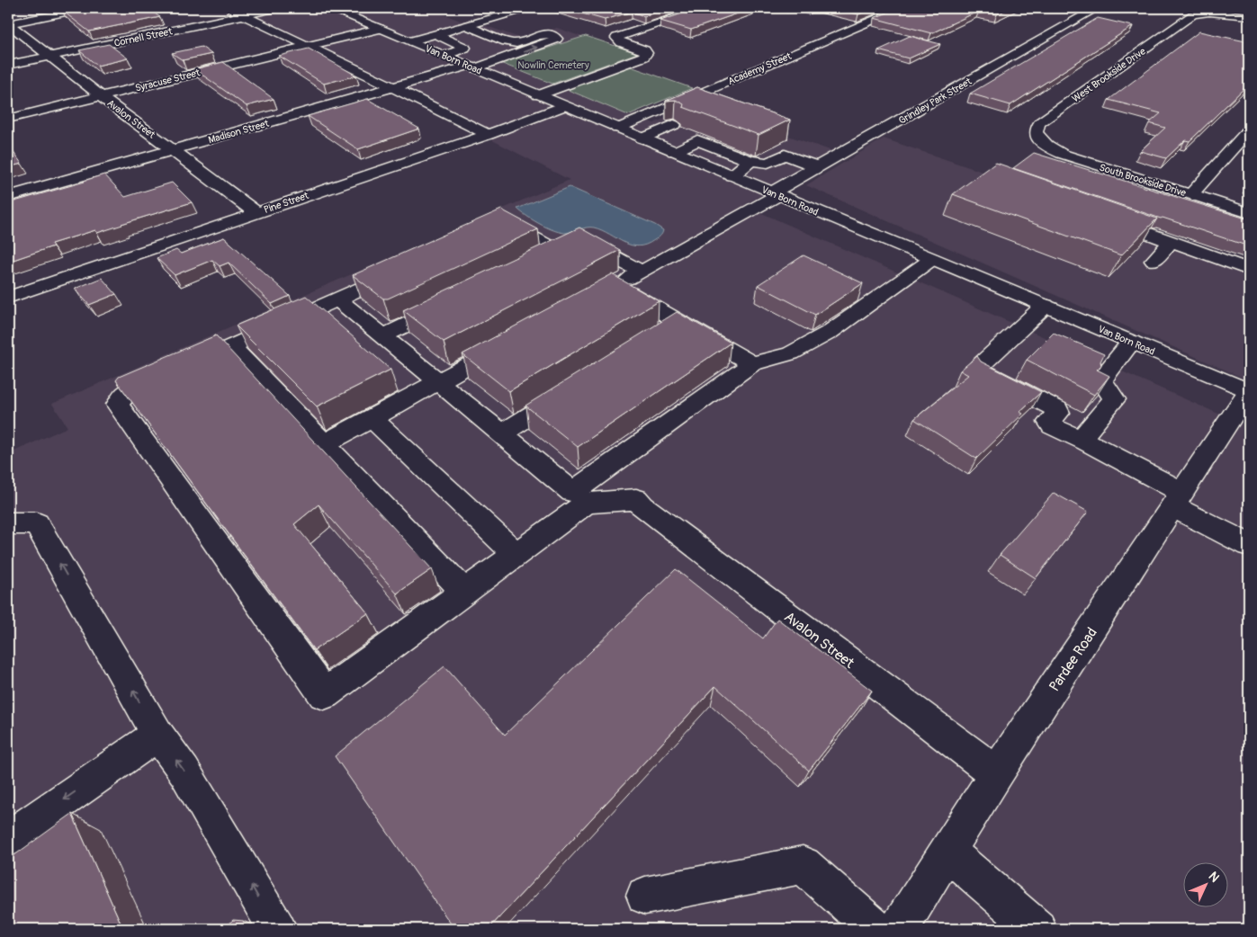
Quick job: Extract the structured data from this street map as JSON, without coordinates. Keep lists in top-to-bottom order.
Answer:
{
  "streets": {
    "street": [
      "Cornell Street",
      "Van Born Road",
      "Academy Street",
      "West Brookside Drive",
      "Syracuse Street",
      "Grindley Park Street",
      "Avalon Street",
      "Madison Street",
      "South Brookside Drive",
      "Pine Street",
      "Pardee Road"
    ]
  },
  "crossings": [
    ["Cornell Street", "Avalon Street"],
    ["Van Born Road", "Academy Street"],
    ["Van Born Road", "Syracuse Street"],
    ["Van Born Road", "Grindley Park Street"],
    ["Van Born Road", "Madison Street"],
    ["Van Born Road", "Pine Street"],
    ["Van Born Road", "Pardee Road"],
    ["West Brookside Drive", "South Brookside Drive"],
    ["Syracuse Street", "Avalon Street"],
    ["Avalon Street", "Madison Street"],
    ["Avalon Street", "Pine Street"],
    ["Avalon Street", "Pardee Road"]
  ],
  "parks": ["Nowlin Cemetery"],
  "north": "top right"
}
